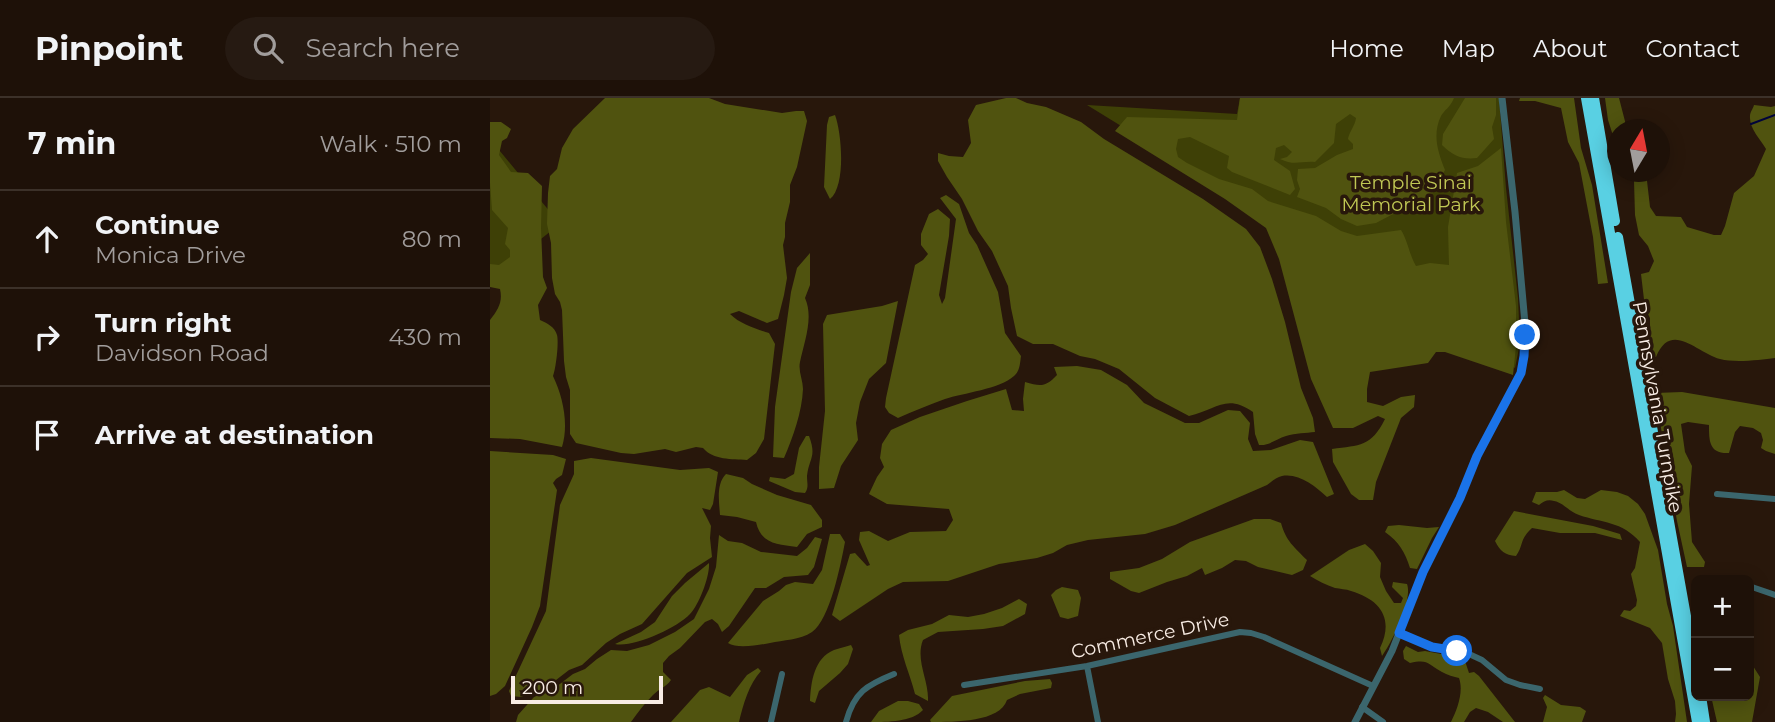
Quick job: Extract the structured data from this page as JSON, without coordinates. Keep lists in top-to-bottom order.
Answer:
{
  "streets": {
    "highway": ["Pennsylvania Turnpike"],
    "street": ["Commerce Drive"]
  },
  "parks": ["Temple Sinai Memorial Park"],
  "scale_bar": "200 m",
  "north": "top",
  "page": {
    "header": "Pinpoint",
    "search": "Search here",
    "nav": [
      "Home",
      "Map",
      "About",
      "Contact"
    ],
    "heading": ["7 min", "Walk · 510 m"],
    "list": [
      ["Continue", "Monica Drive", "80 m"],
      ["Turn right", "Davidson Road", "430 m"],
      "Arrive at destination"
    ],
    "map_buttons": ["+", "−"],
    "scale": "200 m"
  }
}
